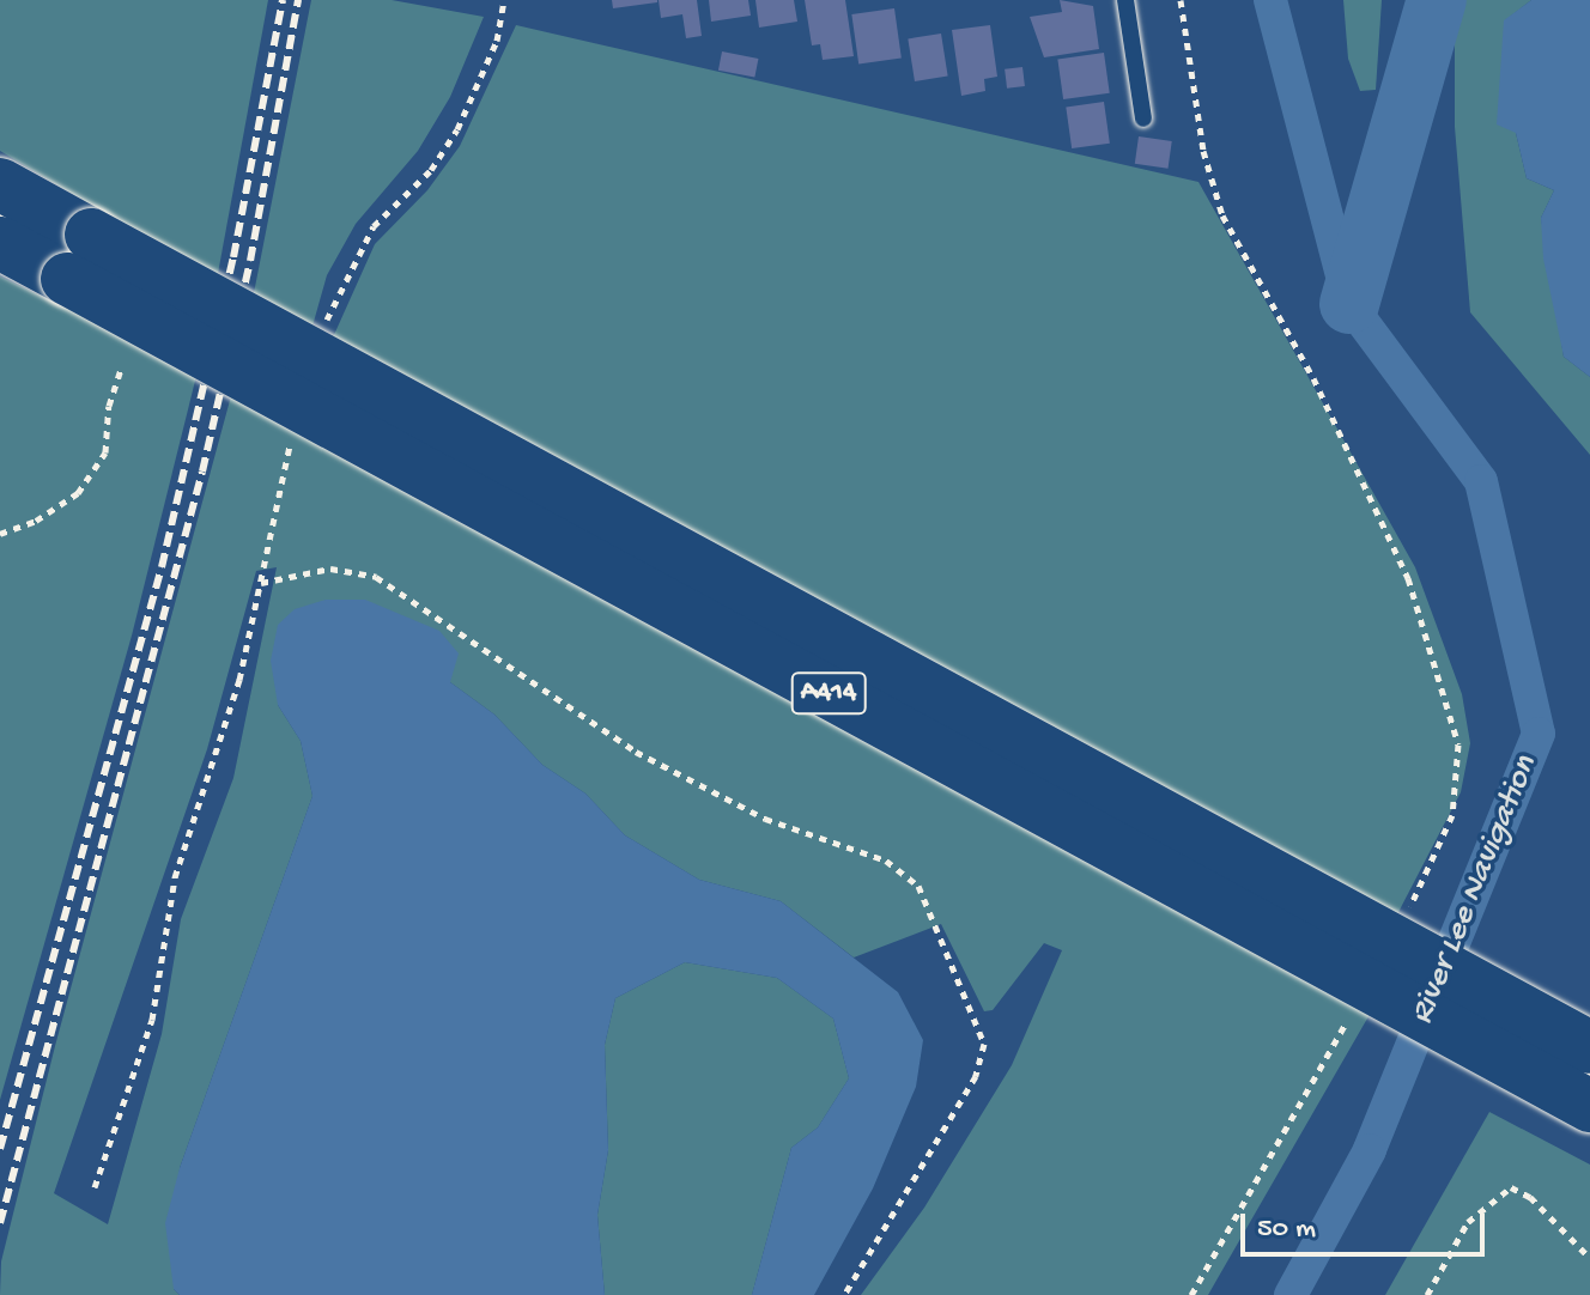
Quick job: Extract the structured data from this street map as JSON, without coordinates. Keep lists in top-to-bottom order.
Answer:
{
  "streets": {
    "highway": ["A414"]
  },
  "water": ["River Lee Navigation"],
  "scale_bar": "50 m"
}
